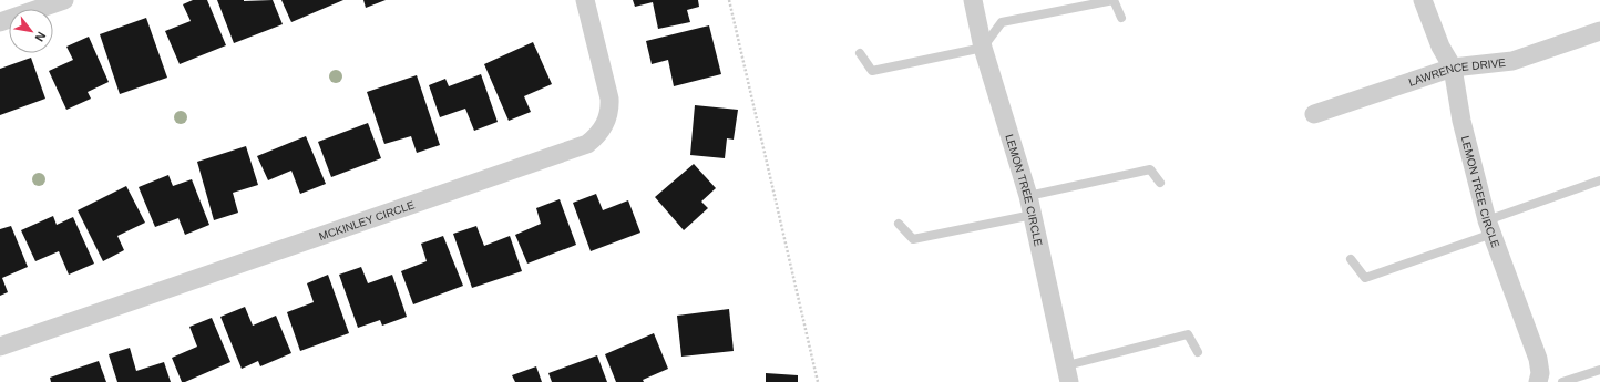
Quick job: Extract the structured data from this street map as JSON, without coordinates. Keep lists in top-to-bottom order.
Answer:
{
  "streets": {
    "street": ["LAWRENCE DRIVE", "LEMON TREE CIRCLE", "MCKINLEY CIRCLE"]
  },
  "crossings": [
    ["LAWRENCE DRIVE", "LEMON TREE CIRCLE"]
  ],
  "north": "bottom right"
}
